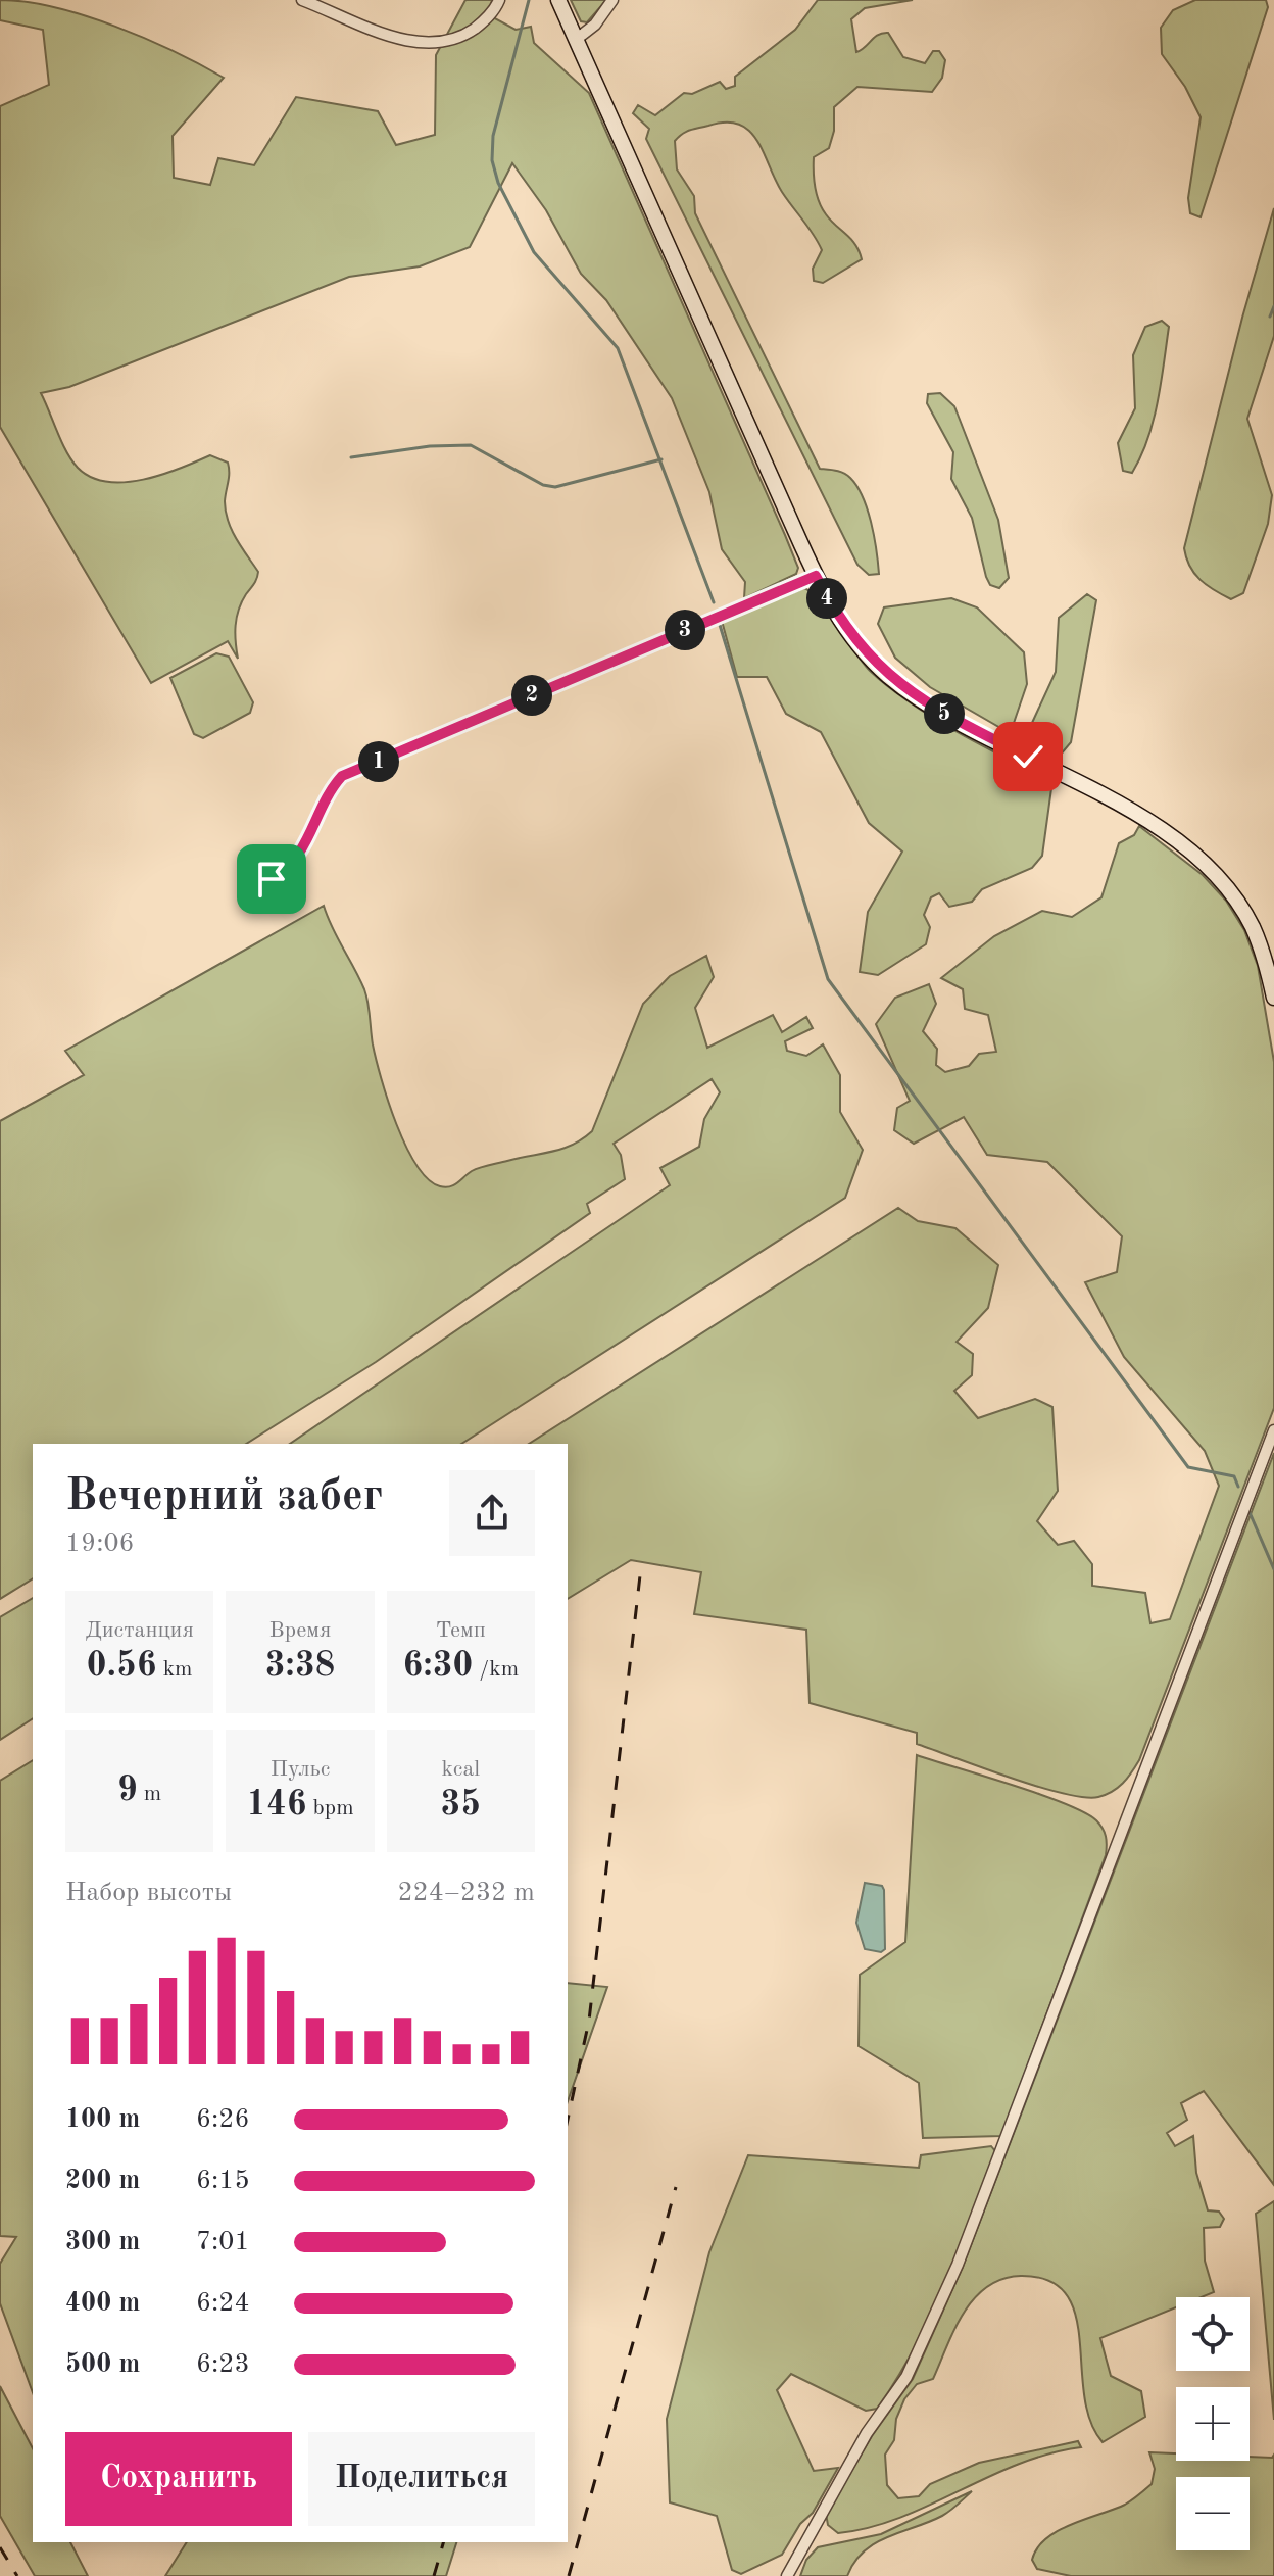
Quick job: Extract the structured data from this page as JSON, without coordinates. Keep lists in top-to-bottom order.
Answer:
{
  "page": {
    "pins": [
      "4",
      "3",
      "2",
      "5",
      "1"
    ],
    "heading": ["Вечерний забег", "19:06"],
    "stats": [
      ["Дистанция", "0.56 km"],
      ["Время", "3:38"],
      ["Темп", "6:30 /km"],
      ["9 m"],
      ["Пульс", "146 bpm"],
      ["kcal", "35"]
    ],
    "chart": ["Набор высоты", "224–232 m"],
    "list": [
      {
        "name": "100 m",
        "note": "6:26"
      },
      {
        "name": "200 m",
        "note": "6:15"
      },
      {
        "name": "300 m",
        "note": "7:01"
      },
      {
        "name": "400 m",
        "note": "6:24"
      },
      {
        "name": "500 m",
        "note": "6:23"
      }
    ],
    "map_buttons": ["+", "−"],
    "buttons": ["Сохранить", "Поделиться"]
  }
}
